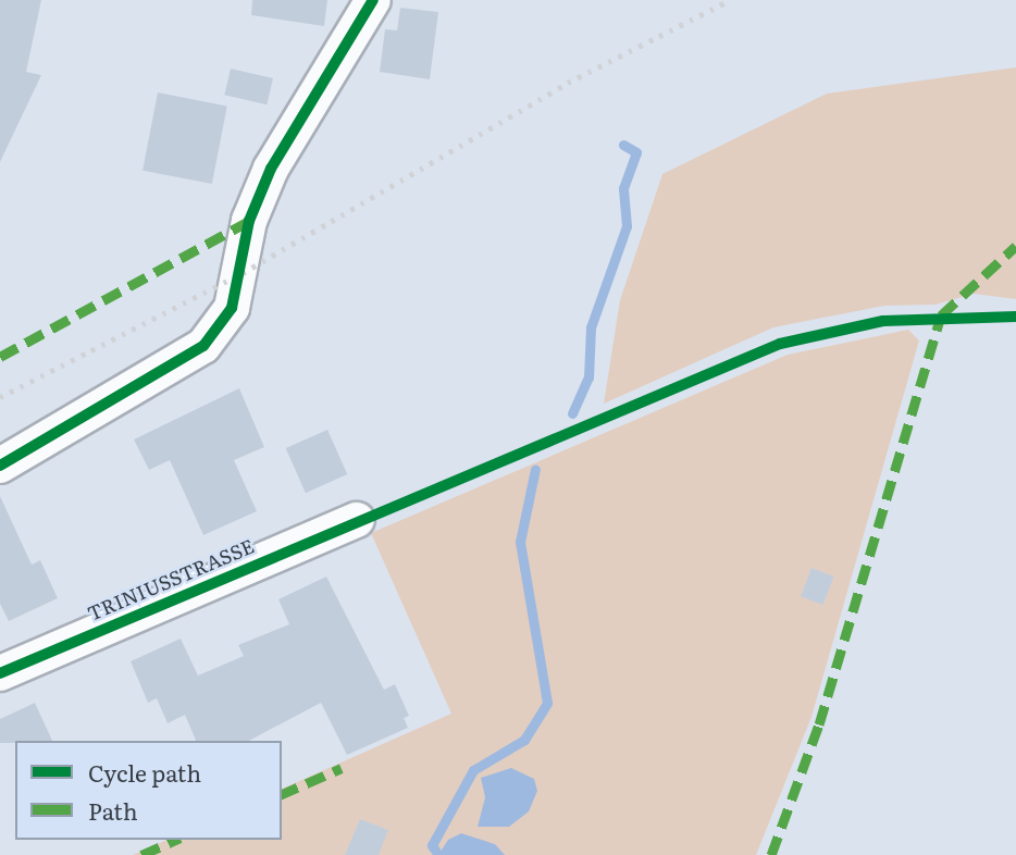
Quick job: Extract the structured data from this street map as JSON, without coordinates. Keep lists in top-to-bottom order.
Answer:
{
  "streets": {
    "street": ["TRINIUSSTRASSE"]
  },
  "legend": ["Cycle path", "Path"]
}
